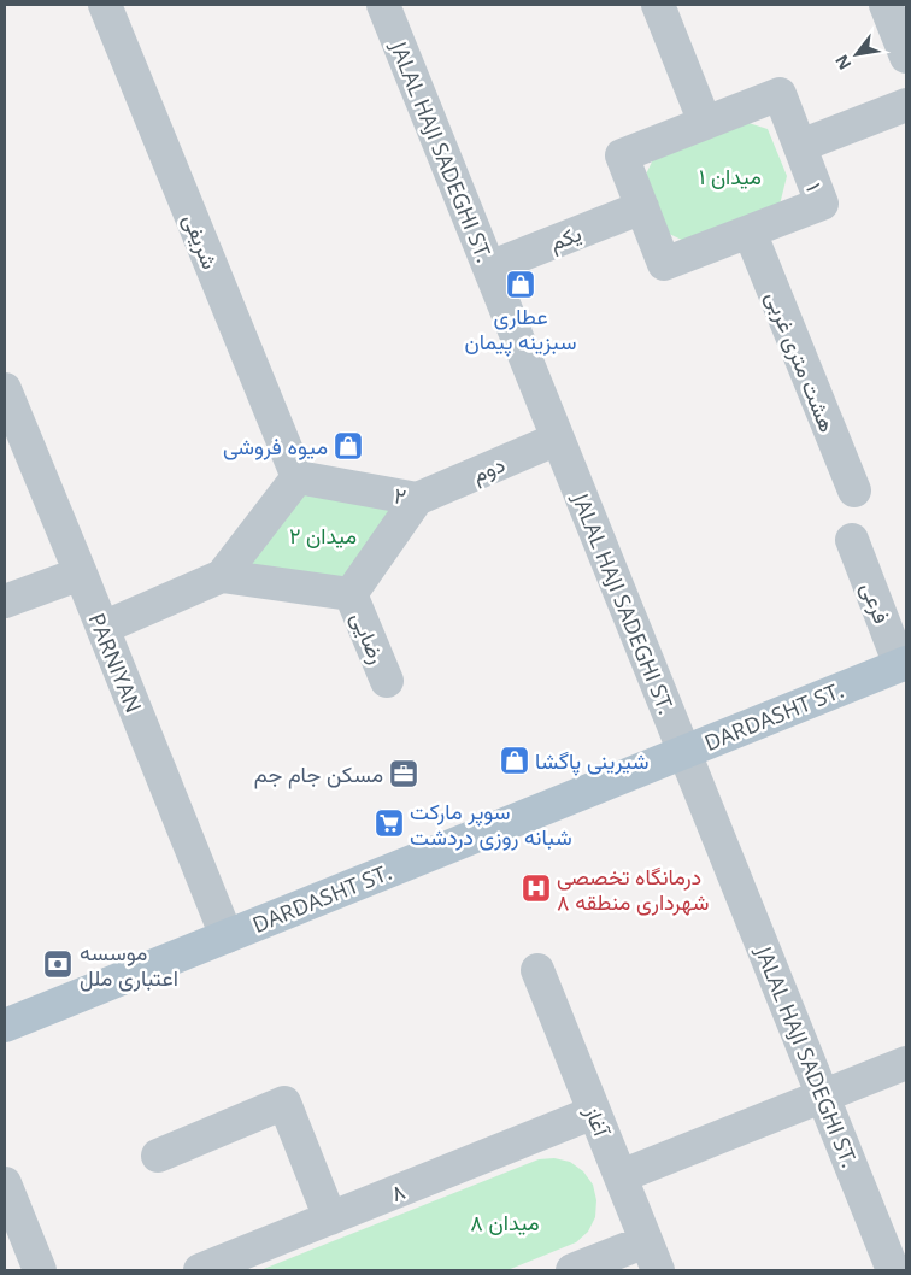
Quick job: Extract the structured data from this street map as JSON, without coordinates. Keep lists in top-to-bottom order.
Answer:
{
  "streets": {
    "main road": ["DARDASHT ST."],
    "street": [
      "JALAL HAJI SADEGHI ST.",
      "۱",
      "یکم",
      "شریفی",
      "هشت متری غربی",
      "دوم",
      "۲",
      "فرعی",
      "رضایی",
      "PARNIYAN",
      "آغاز",
      "۸"
    ]
  },
  "crossings": [
    ["JALAL HAJI SADEGHI ST.", "یکم"],
    ["JALAL HAJI SADEGHI ST.", "دوم"],
    ["JALAL HAJI SADEGHI ST.", "DARDASHT ST."],
    ["۱", "یکم"],
    ["۱", "هشت متری غربی"],
    ["شریفی", "۲"],
    ["دوم", "۲"],
    ["۲", "رضایی"],
    ["فرعی", "DARDASHT ST."],
    ["PARNIYAN", "DARDASHT ST."],
    ["آغاز", "۸"]
  ],
  "parks": ["میدان ۱", "میدان ۲", "میدان ۸"],
  "places": {
    "shop": ["عطاری سبزینه پیمان", "میوه فروشی", "شیرینی پاگشا"],
    "office": ["مسکن جام جم"],
    "supermarket": ["سوپر مارکت شبانه روزی دردشت"],
    "hospital": ["درمانگاه تخصصی شهرداری منطقه ۸"],
    "bank": ["موسسه اعتباری ملل"]
  },
  "north": "bottom left"
}
